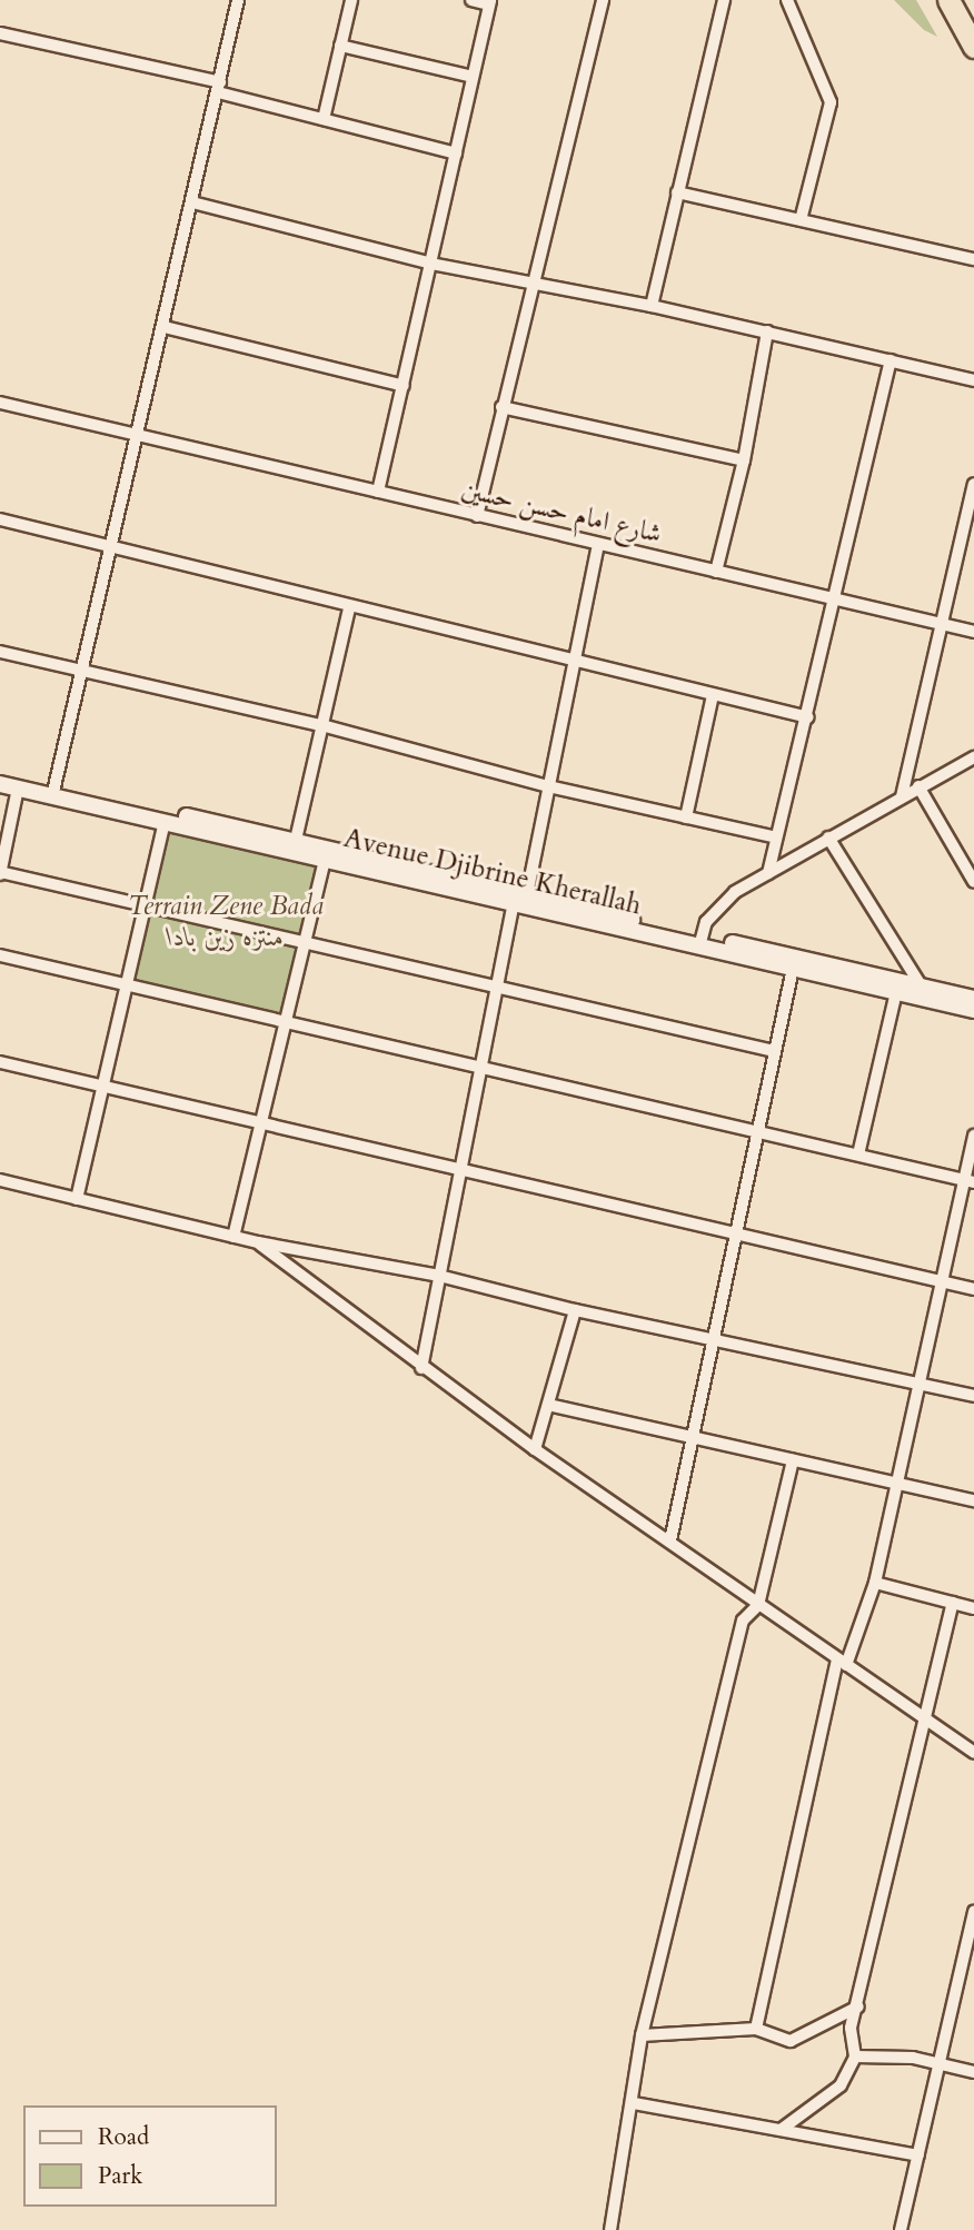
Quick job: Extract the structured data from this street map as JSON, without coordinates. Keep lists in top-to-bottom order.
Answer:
{
  "streets": {
    "street": ["شارع امام حسن حسين", "Avenue Djibrine Kherallah"]
  },
  "parks": ["Terrain Zene Bada منتزه زين بادا"],
  "legend": ["Road", "Park"]
}
